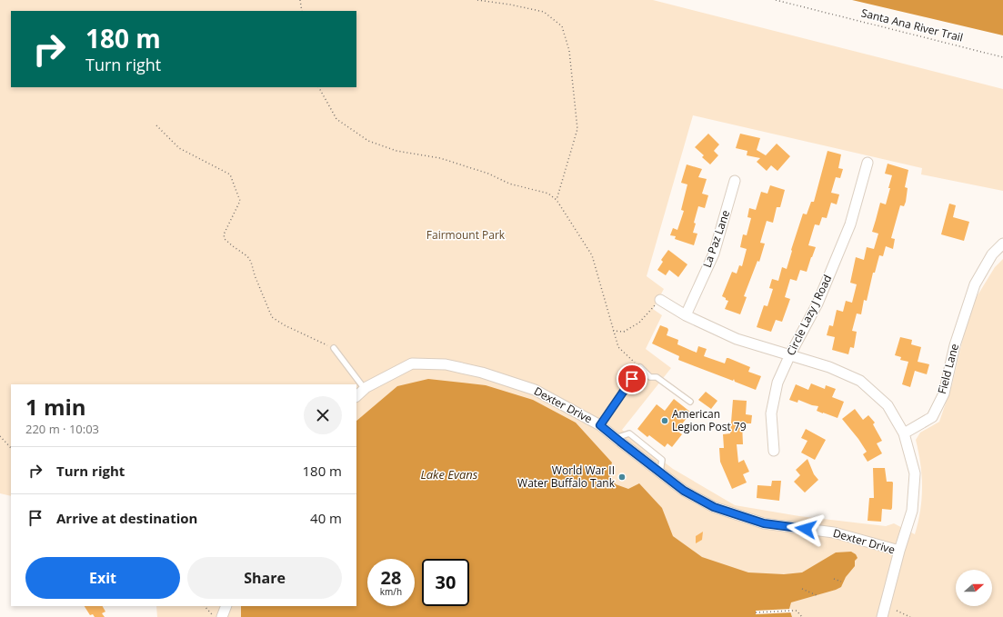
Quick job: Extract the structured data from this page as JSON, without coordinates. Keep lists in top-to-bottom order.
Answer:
{
  "streets": {
    "street": [
      "La Paz Lane",
      "Circle Lazy J Road",
      "Field Lane",
      "Dexter Drive"
    ],
    "path": ["Santa Ana River Trail"]
  },
  "water": ["Lake Evans"],
  "parks": ["Fairmount Park"],
  "places": ["American Legion Post 79", "World War II Water Buffalo Tank"],
  "north": "right",
  "page": {
    "turn": ["180 m", "Turn right"],
    "heading": ["1 min", "220 m · 10:03"],
    "list": [
      {
        "name": "Turn right",
        "value": "180 m"
      },
      {
        "name": "Arrive at destination",
        "value": "40 m"
      }
    ],
    "buttons": ["Exit", "Share"],
    "speed": "28 km/h",
    "limit": "30"
  }
}
